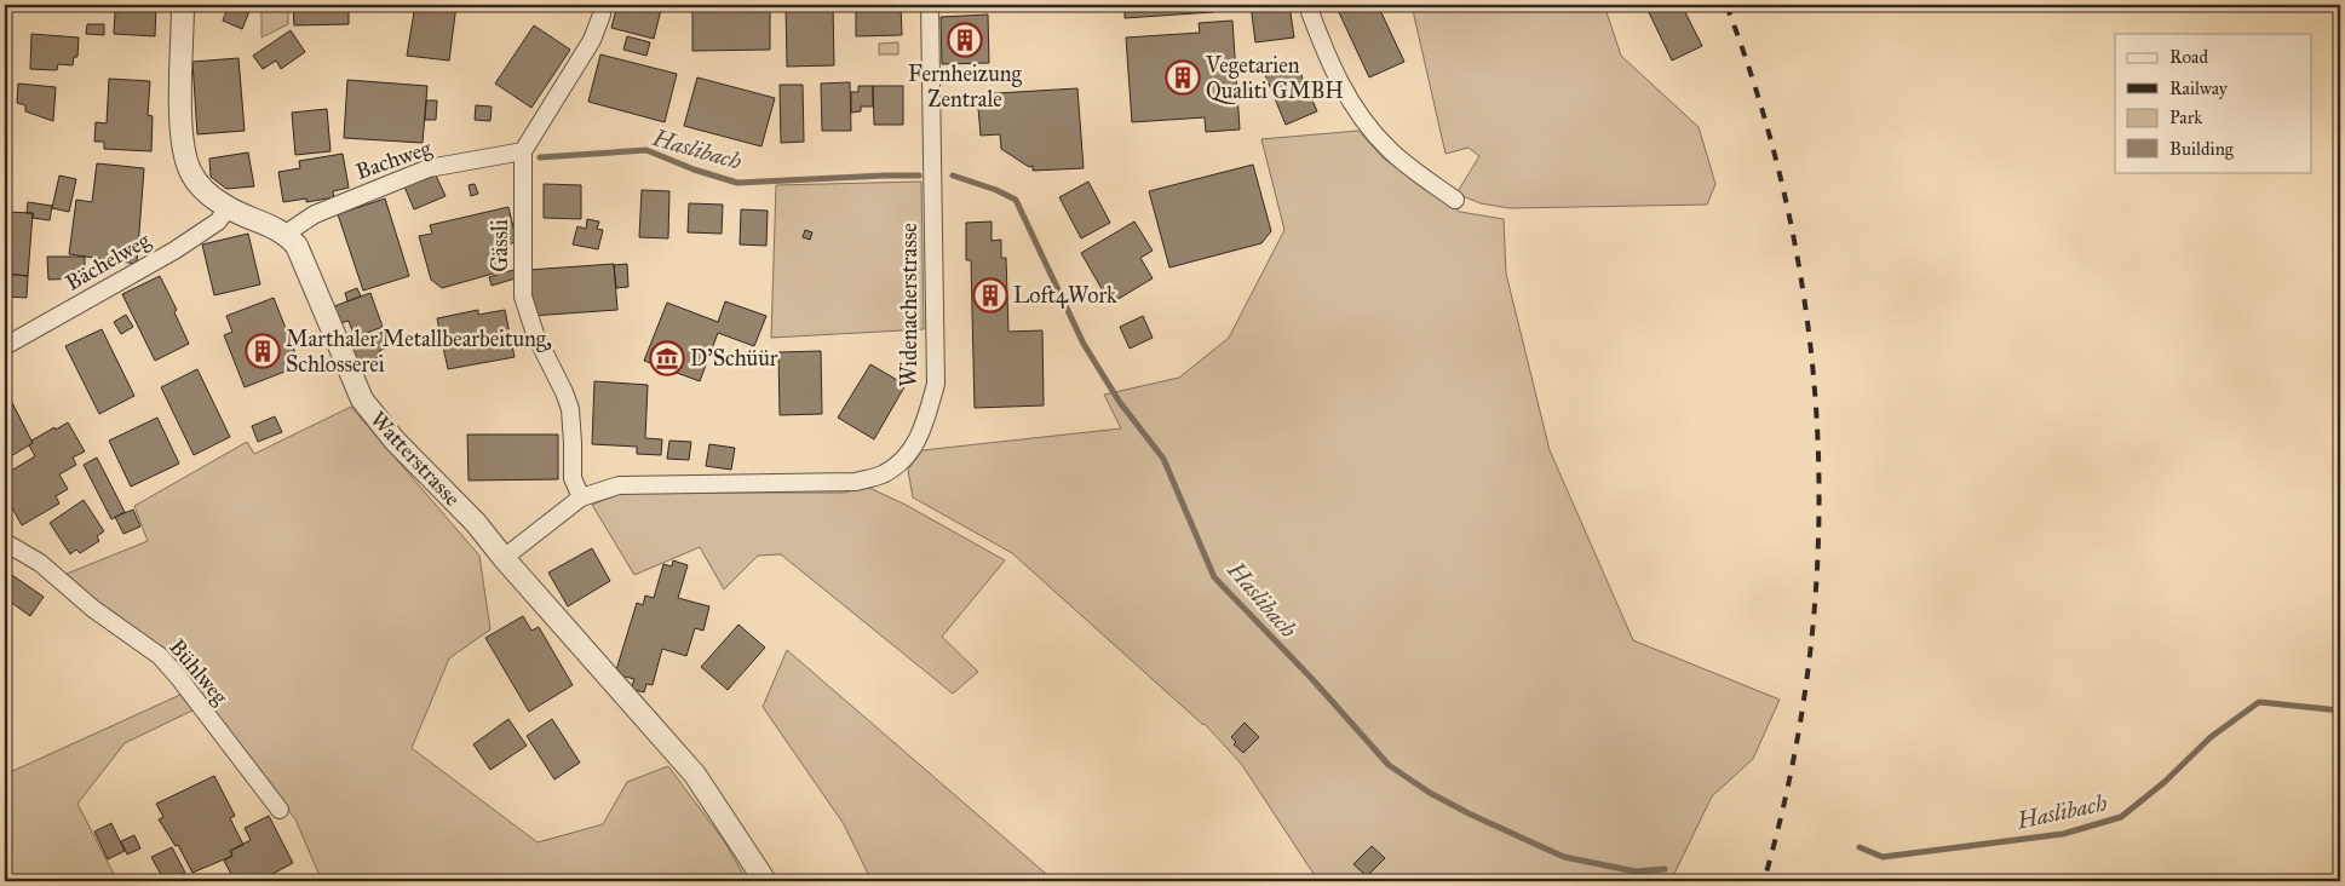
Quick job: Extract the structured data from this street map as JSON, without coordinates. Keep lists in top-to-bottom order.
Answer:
{
  "streets": {
    "street": [
      "Bachweg",
      "Gässli",
      "Bächelweg",
      "Widenacherstrasse",
      "Watterstrasse",
      "Bühlweg"
    ]
  },
  "crossings": [
    ["Bachweg", "Gässli"],
    ["Bachweg", "Watterstrasse"],
    ["Gässli", "Widenacherstrasse"],
    ["Widenacherstrasse", "Watterstrasse"]
  ],
  "water": ["Haslibach"],
  "places": {
    "building": [
      "Fernheizung Zentrale",
      "Vegetarien Qualiti GMBH",
      "Loft4Work",
      "Marthaler Metallbearbeitung, Schlosserei"
    ],
    "museum": ["D'Schüür"]
  },
  "legend": [
    "Road",
    "Railway",
    "Park",
    "Building"
  ]
}
